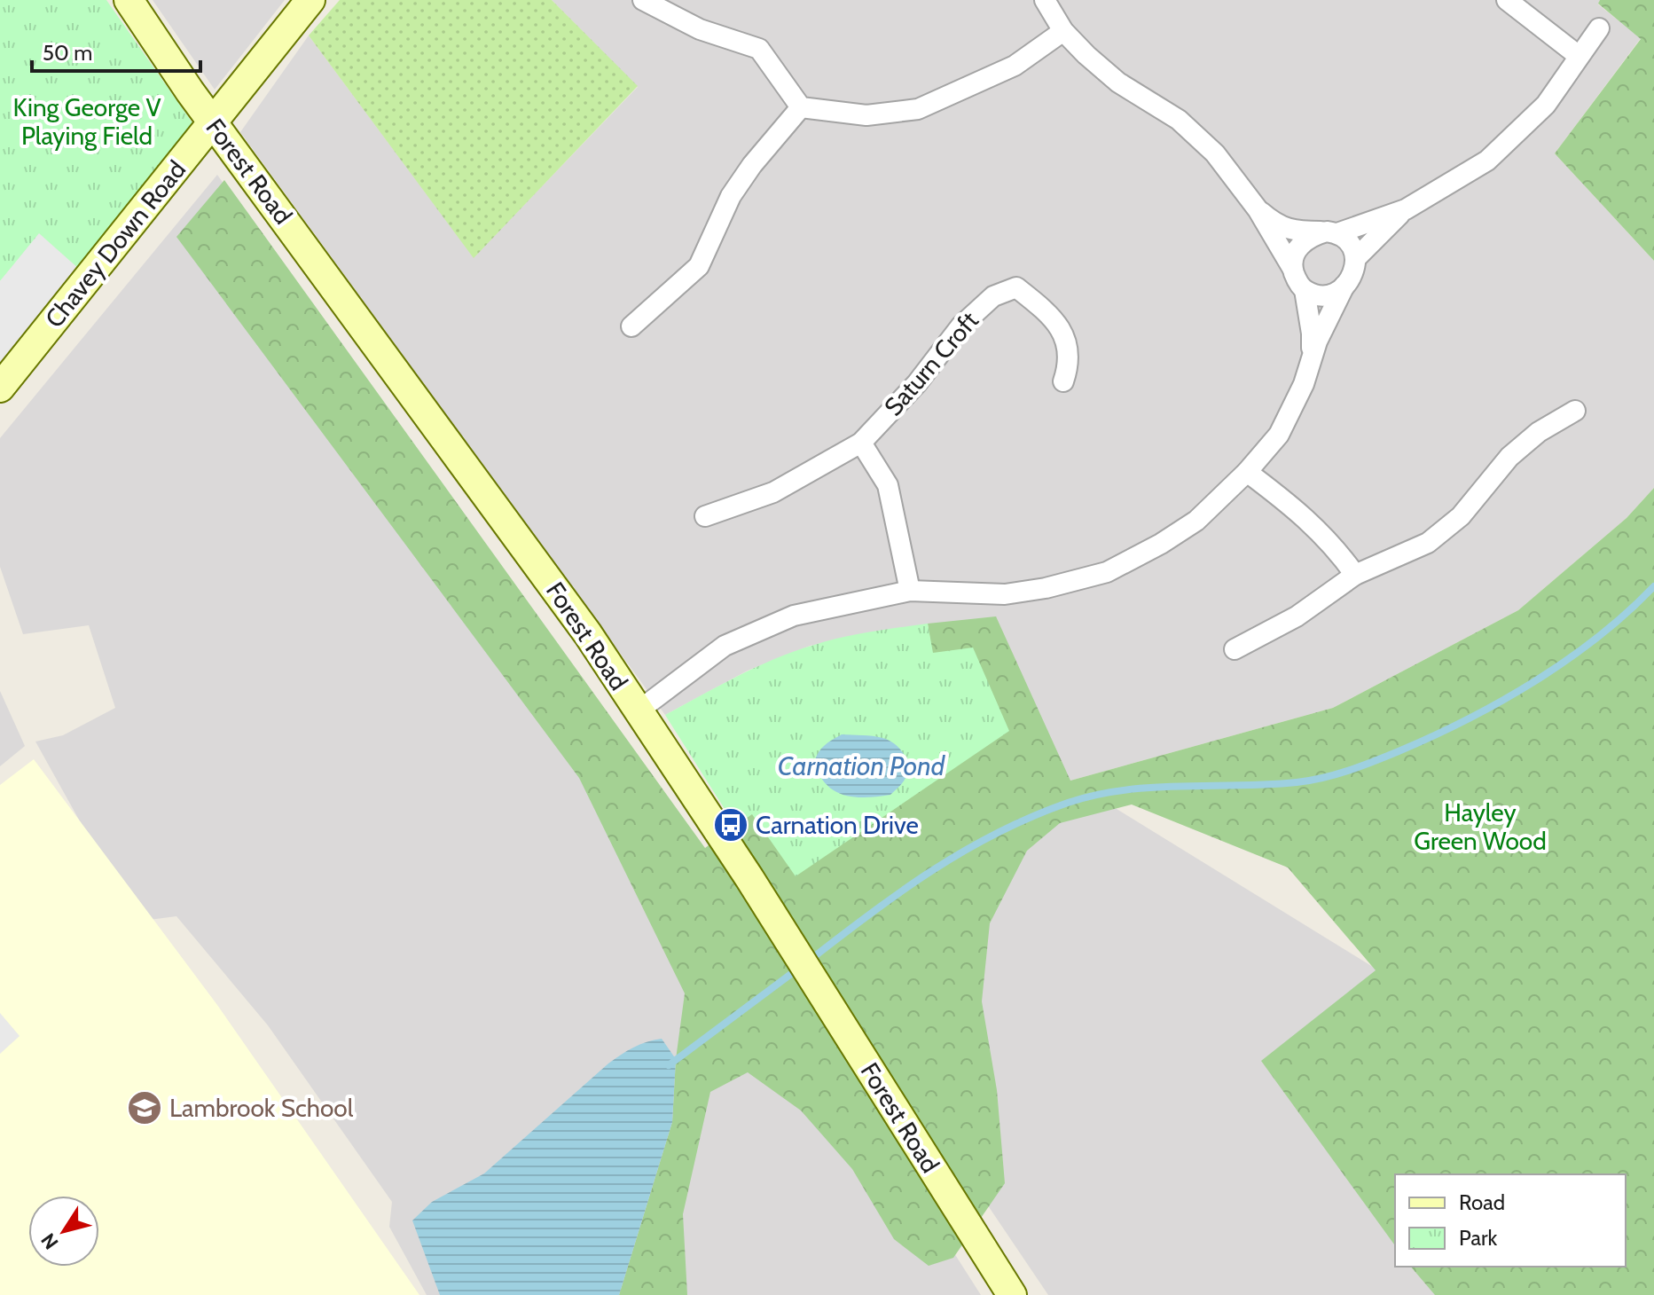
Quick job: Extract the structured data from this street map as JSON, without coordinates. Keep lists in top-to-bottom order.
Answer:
{
  "streets": {
    "main road": ["Forest Road", "Chavey Down Road"],
    "street": ["Saturn Croft"]
  },
  "crossings": [
    ["Forest Road", "Chavey Down Road"]
  ],
  "water": ["Carnation Pond"],
  "parks": ["King George V Playing Field", "Hayley Green Wood"],
  "places": {
    "bus stop": ["Carnation Drive"],
    "school or university": ["Lambrook School"]
  },
  "legend": ["Road", "Park"],
  "scale_bar": "50 m",
  "north": "bottom left"
}
